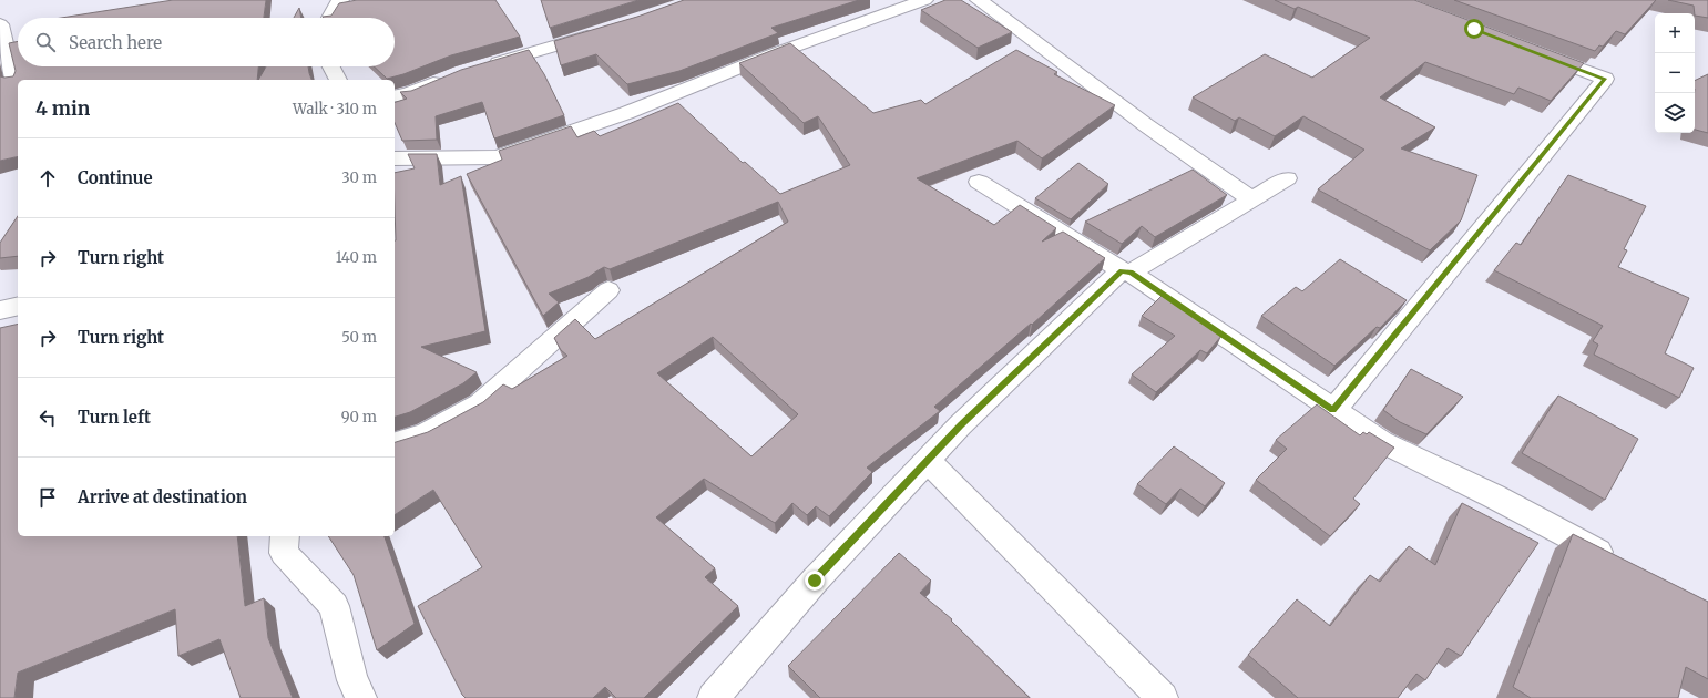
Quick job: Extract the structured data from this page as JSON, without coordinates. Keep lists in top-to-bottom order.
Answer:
{
  "page": {
    "map_buttons": ["+", "−"],
    "search": "Search here",
    "heading": ["4 min", "Walk · 310 m"],
    "list": [
      ["Continue", "30 m"],
      ["Turn right", "140 m"],
      ["Turn right", "50 m"],
      ["Turn left", "90 m"],
      "Arrive at destination"
    ]
  }
}
